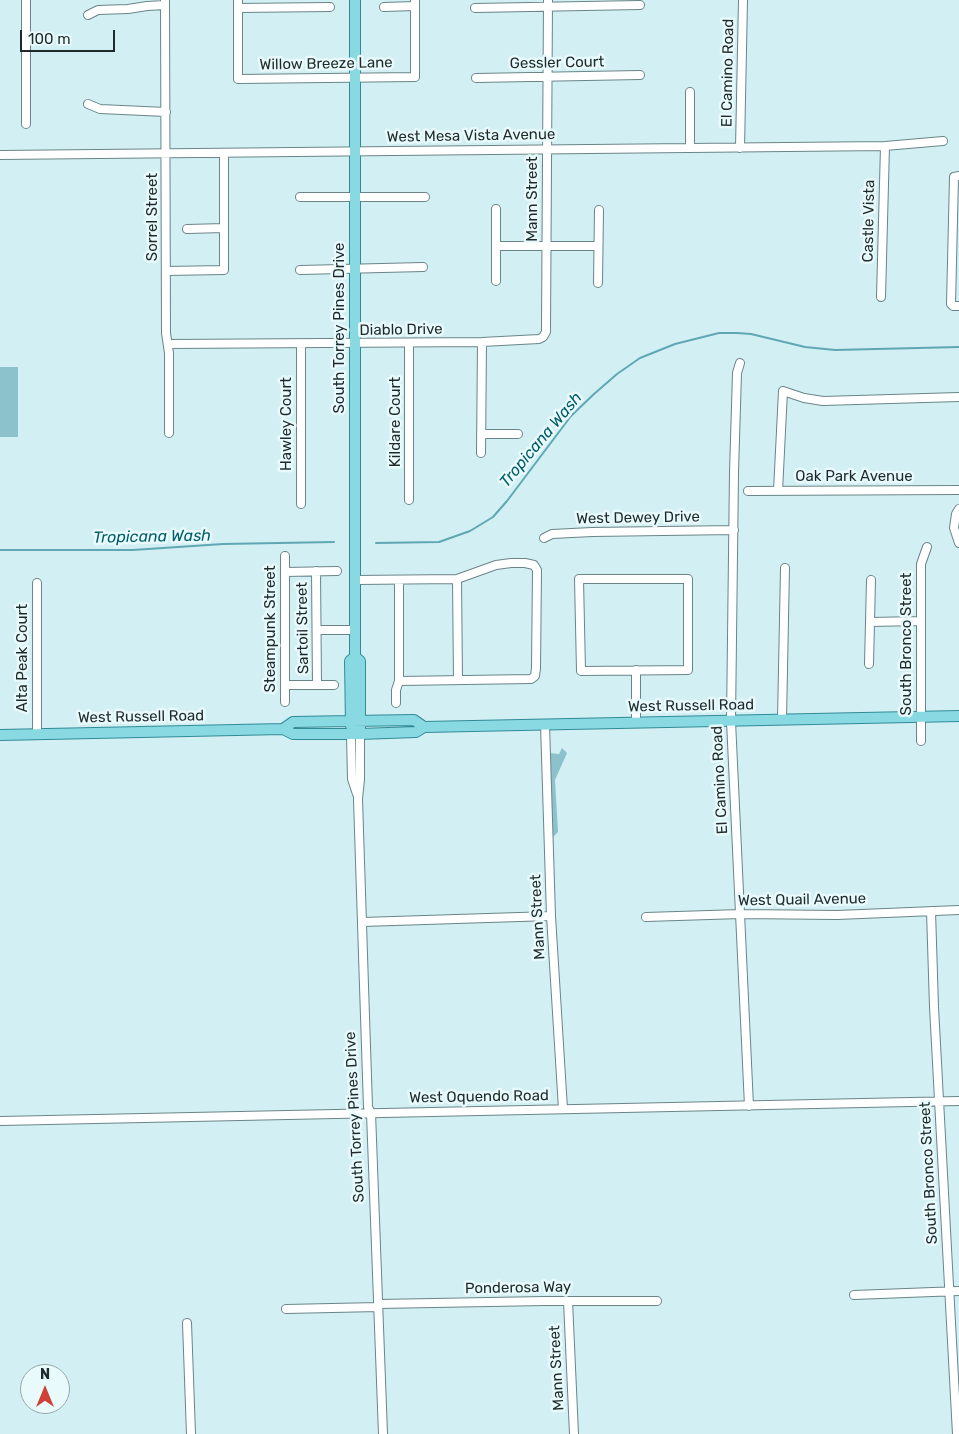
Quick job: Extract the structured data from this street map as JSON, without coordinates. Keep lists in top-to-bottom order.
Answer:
{
  "streets": {
    "main road": ["South Torrey Pines Drive", "West Russell Road"],
    "street": [
      "Gessler Court",
      "Willow Breeze Lane",
      "El Camino Road",
      "West Mesa Vista Avenue",
      "Mann Street",
      "Sorrel Street",
      "Castle Vista",
      "Diablo Drive",
      "Kildare Court",
      "Hawley Court",
      "Oak Park Avenue",
      "West Dewey Drive",
      "Sartoil Street",
      "Steampunk Street",
      "South Bronco Street",
      "Alta Peak Court",
      "West Quail Avenue",
      "West Oquendo Road",
      "Ponderosa Way"
    ]
  },
  "crossings": [
    ["Gessler Court", "Mann Street"],
    ["Willow Breeze Lane", "South Torrey Pines Drive"],
    ["El Camino Road", "West Mesa Vista Avenue"],
    ["El Camino Road", "West Dewey Drive"],
    ["El Camino Road", "West Russell Road"],
    ["El Camino Road", "West Quail Avenue"],
    ["El Camino Road", "West Oquendo Road"],
    ["West Mesa Vista Avenue", "Mann Street"],
    ["West Mesa Vista Avenue", "Sorrel Street"],
    ["West Mesa Vista Avenue", "Castle Vista"],
    ["West Mesa Vista Avenue", "South Torrey Pines Drive"],
    ["Mann Street", "Diablo Drive"],
    ["Mann Street", "West Russell Road"],
    ["Mann Street", "West Oquendo Road"],
    ["Mann Street", "Ponderosa Way"],
    ["Sorrel Street", "Diablo Drive"],
    ["South Torrey Pines Drive", "Diablo Drive"],
    ["South Torrey Pines Drive", "West Russell Road"],
    ["South Torrey Pines Drive", "West Oquendo Road"],
    ["South Torrey Pines Drive", "Ponderosa Way"],
    ["Diablo Drive", "Kildare Court"],
    ["Diablo Drive", "Hawley Court"],
    ["South Bronco Street", "West Russell Road"],
    ["South Bronco Street", "West Quail Avenue"],
    ["South Bronco Street", "West Oquendo Road"],
    ["Alta Peak Court", "West Russell Road"]
  ],
  "water": ["Tropicana Wash"],
  "scale_bar": "100 m",
  "north": "top"
}
